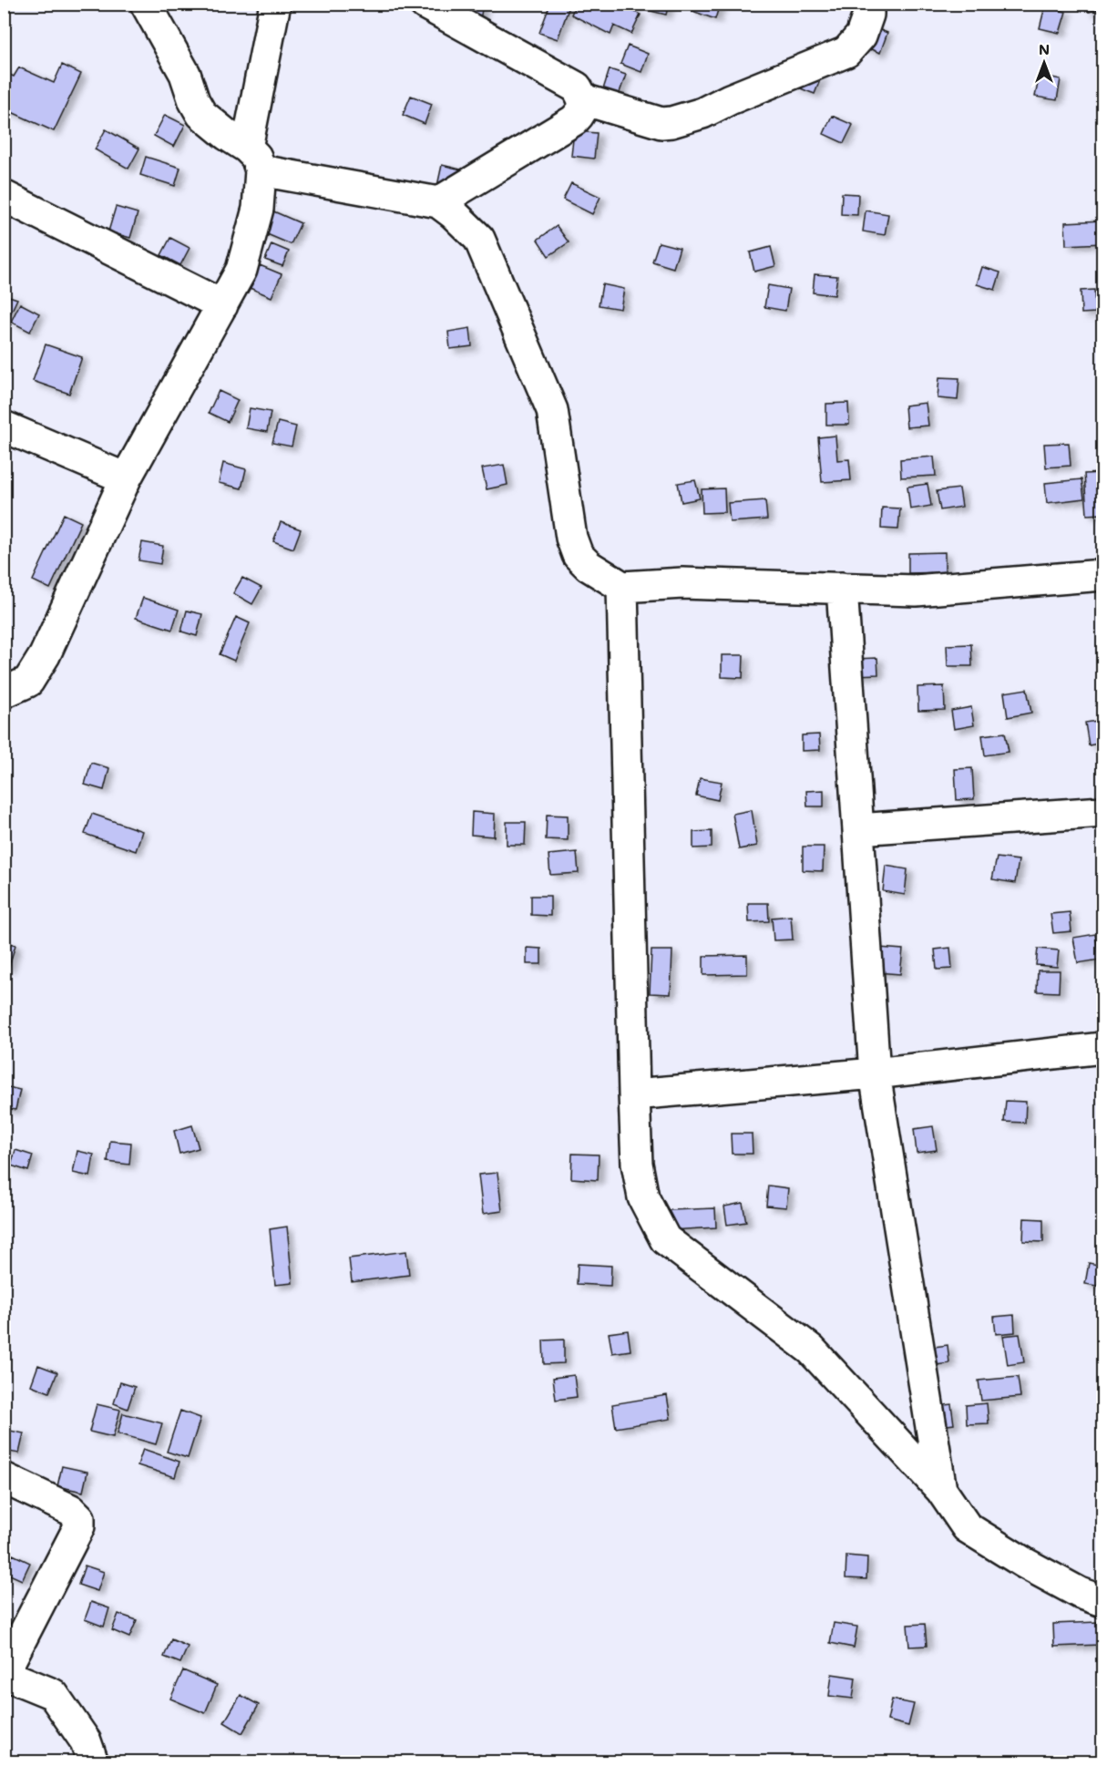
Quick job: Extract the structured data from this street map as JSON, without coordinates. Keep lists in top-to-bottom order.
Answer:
{
  "north": "top"
}
